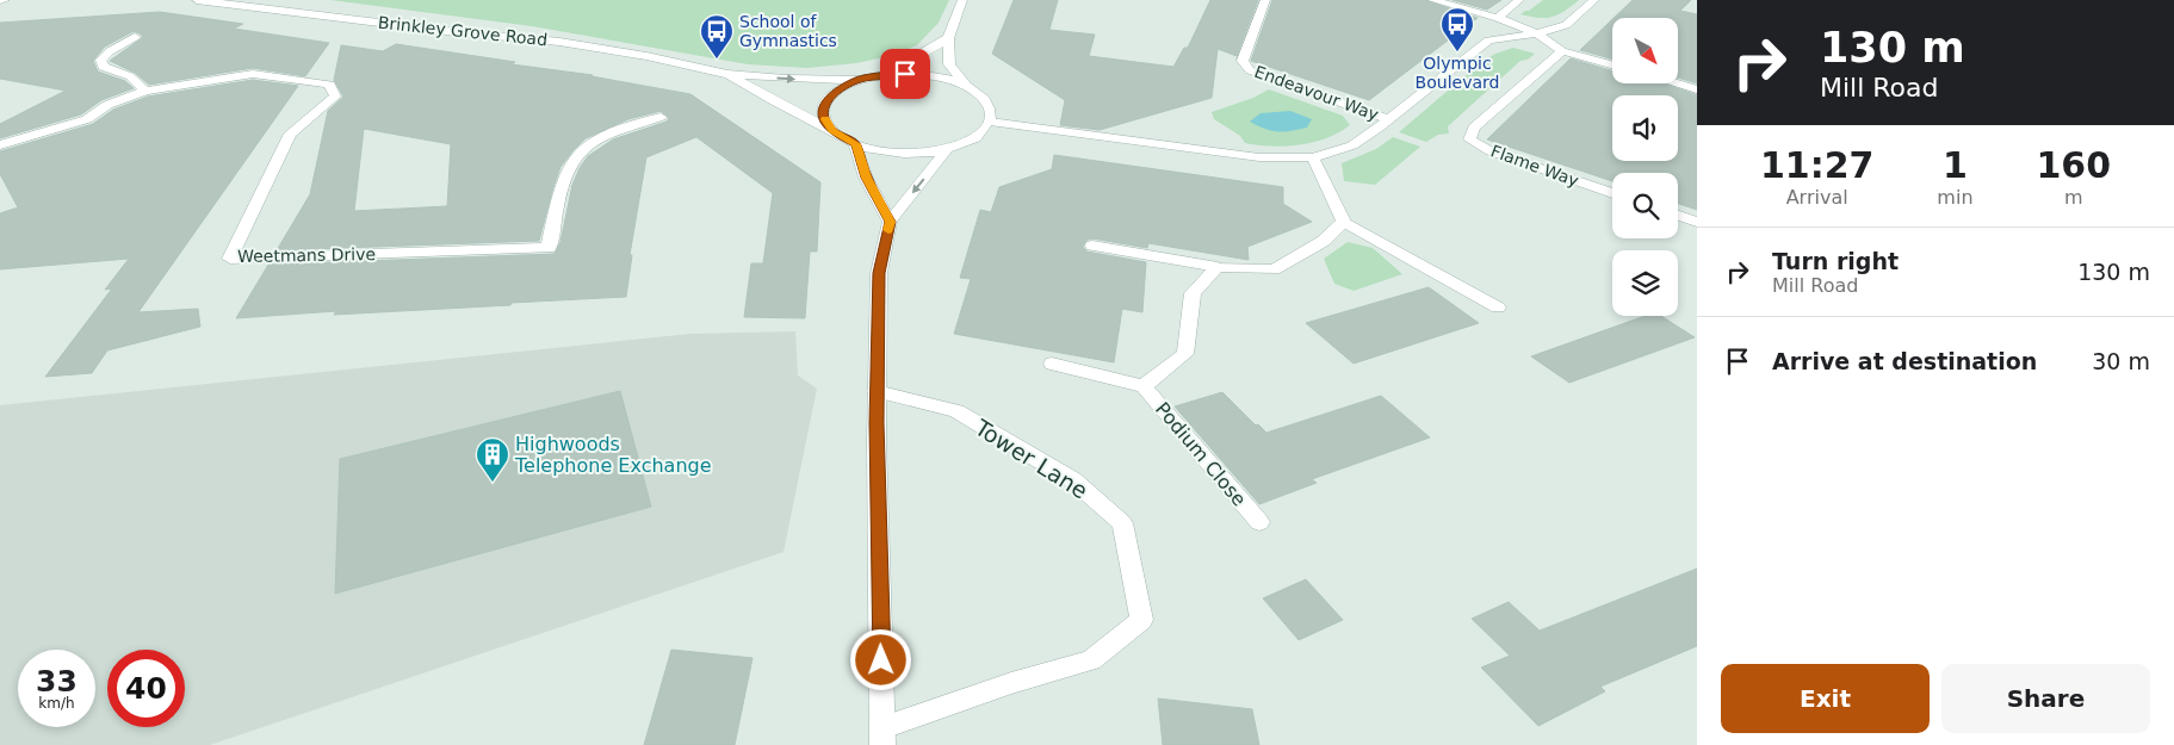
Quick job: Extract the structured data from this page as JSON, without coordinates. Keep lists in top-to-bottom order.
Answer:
{
  "streets": {
    "street": [
      "Brinkley Grove Road",
      "Endeavour Way",
      "Flame Way",
      "Weetmans Drive",
      "Podium Close",
      "Tower Lane"
    ]
  },
  "places": {
    "bus stop": ["Olympic Boulevard", "School of Gymnastics"],
    "building": ["Highwoods Telephone Exchange"]
  },
  "north": "bottom right",
  "page": {
    "turn": ["130 m", "Mill Road"],
    "eta": [
      "11:27",
      "Arrival",
      "1",
      "min",
      "160",
      "m"
    ],
    "list": [
      {
        "name": "Turn right",
        "note": "Mill Road",
        "value": "130 m"
      },
      {
        "name": "Arrive at destination",
        "value": "30 m"
      }
    ],
    "speed": "33 km/h",
    "limit": "40",
    "buttons": ["Exit", "Share"]
  }
}
